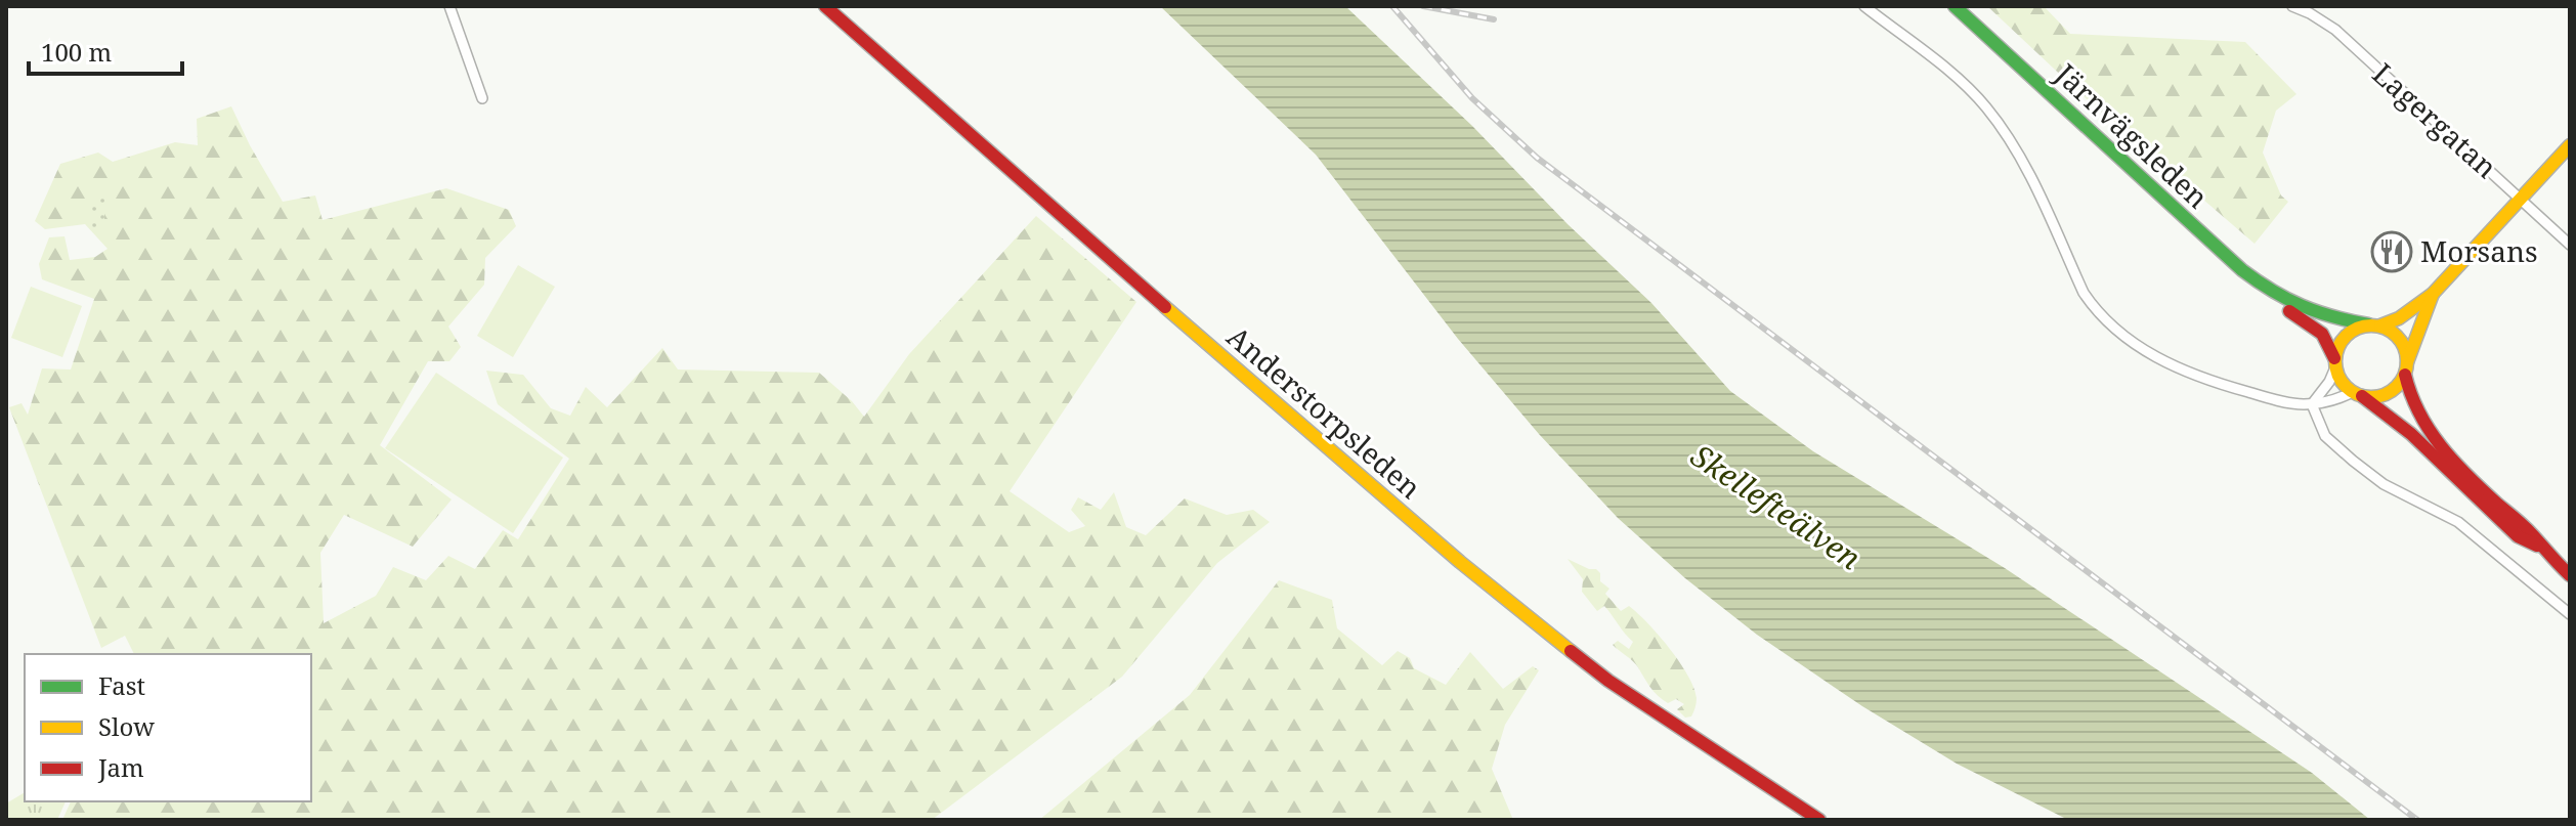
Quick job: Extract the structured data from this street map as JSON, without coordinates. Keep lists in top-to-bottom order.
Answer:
{
  "streets": {
    "main road": ["Järnvägsleden", "Anderstorpsleden"],
    "street": ["Lagergatan"]
  },
  "water": ["Skellefteälven"],
  "places": {
    "restaurant": ["Morsans"]
  },
  "legend": ["Fast", "Slow", "Jam"],
  "scale_bar": "100 m"
}
